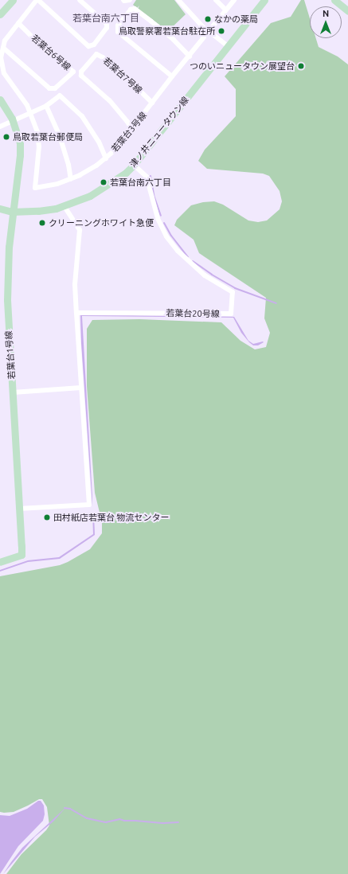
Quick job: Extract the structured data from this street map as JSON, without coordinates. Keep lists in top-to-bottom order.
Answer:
{
  "streets": {
    "street": [
      "若葉台6号線",
      "若葉台7号線",
      "若葉台3号線",
      "津ノ井ニュータウン線",
      "若葉台20号線",
      "若葉台1号線"
    ]
  },
  "crossings": [
    ["若葉台6号線", "若葉台3号線"],
    ["若葉台7号線", "若葉台3号線"],
    ["津ノ井ニュータウン線", "若葉台20号線"],
    ["津ノ井ニュータウン線", "若葉台1号線"]
  ],
  "districts": ["若葉台南六丁目"],
  "places": [
    "なかの薬局",
    "鳥取警察署若葉台駐在所",
    "つのいニュータウン展望台",
    "鳥取若葉台郵便局",
    "若葉台南六丁目",
    "クリーニングホワイト急便",
    "田村紙店若葉台 物流センター"
  ],
  "north": "top"
}
